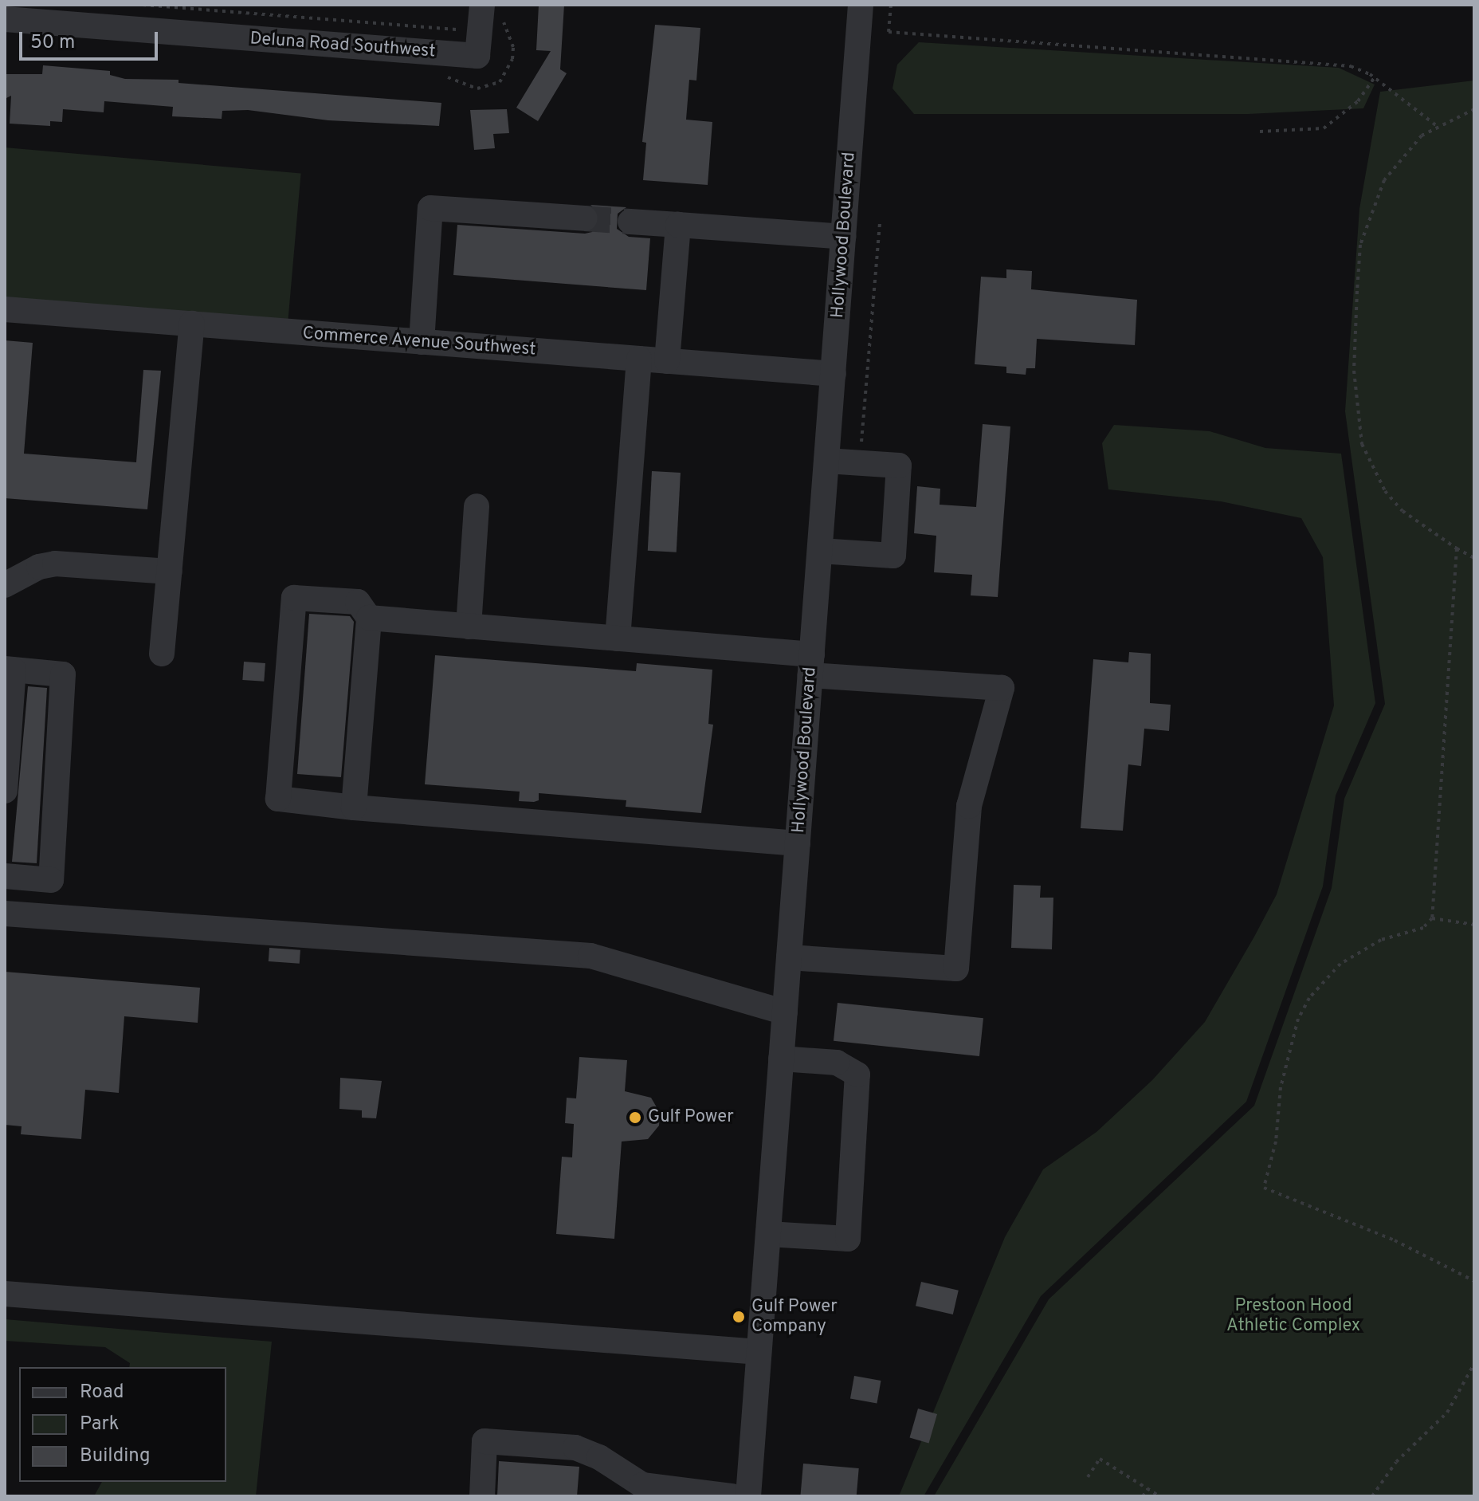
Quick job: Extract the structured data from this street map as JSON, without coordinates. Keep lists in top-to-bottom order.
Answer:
{
  "streets": {
    "street": ["Deluna Road Southwest", "Hollywood Boulevard", "Commerce Avenue Southwest"]
  },
  "crossings": [
    ["Hollywood Boulevard", "Commerce Avenue Southwest"]
  ],
  "parks": ["Prestoon Hood Athletic Complex"],
  "places": ["Gulf Power", "Gulf Power Company"],
  "legend": ["Road", "Park", "Building"],
  "scale_bar": "50 m"
}
